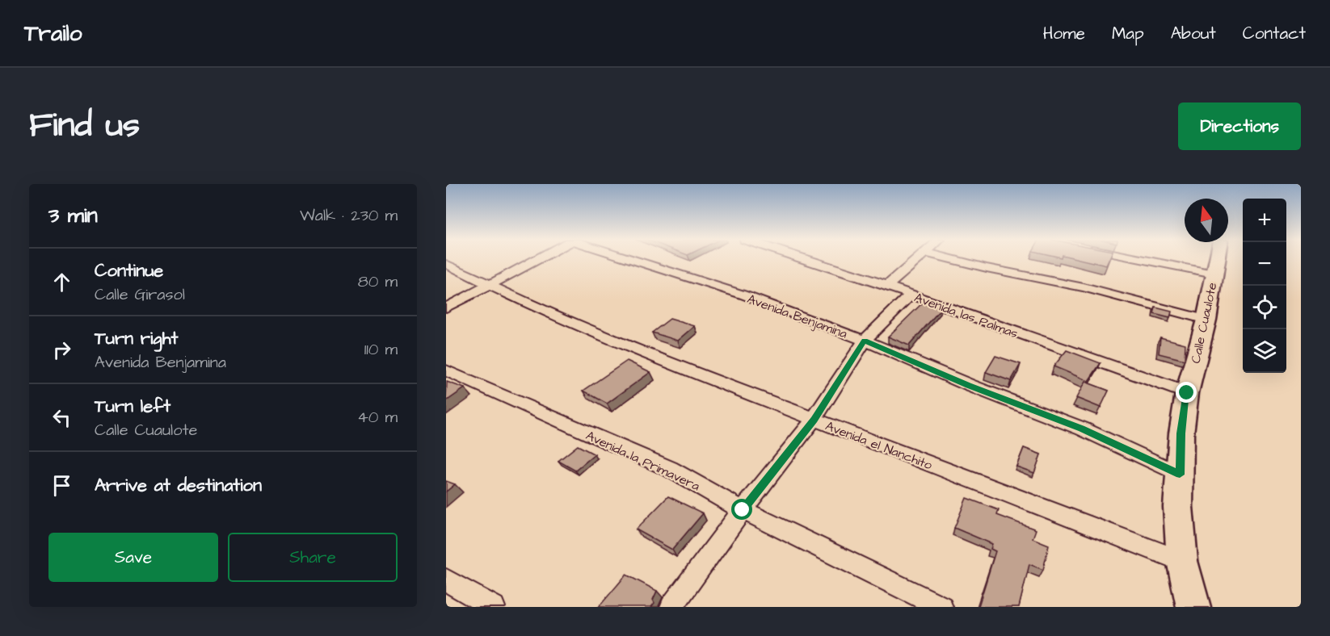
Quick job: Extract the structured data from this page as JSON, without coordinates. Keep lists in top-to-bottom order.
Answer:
{
  "streets": {
    "street": [
      "Avenida las Palmas",
      "Avenida Benjamina",
      "Calle Cuaulote",
      "Avenida el Nanchito",
      "Avenida la Primavera"
    ]
  },
  "crossings": [
    ["Avenida las Palmas", "Calle Cuaulote"],
    ["Avenida Benjamina", "Calle Cuaulote"],
    ["Calle Cuaulote", "Avenida el Nanchito"]
  ],
  "north": "top",
  "page": {
    "header": "Trailo",
    "nav": [
      "Home",
      "Map",
      "About",
      "Contact"
    ],
    "title": "Find us",
    "buttons": [
      "Directions",
      ["Save", "Share"]
    ],
    "heading": ["3 min", "Walk · 230 m"],
    "map_buttons": ["+", "−"],
    "list": [
      ["Continue", "Calle Girasol", "80 m"],
      ["Turn right", "Avenida Benjamina", "110 m"],
      ["Turn left", "Calle Cuaulote", "40 m"],
      "Arrive at destination"
    ]
  }
}
